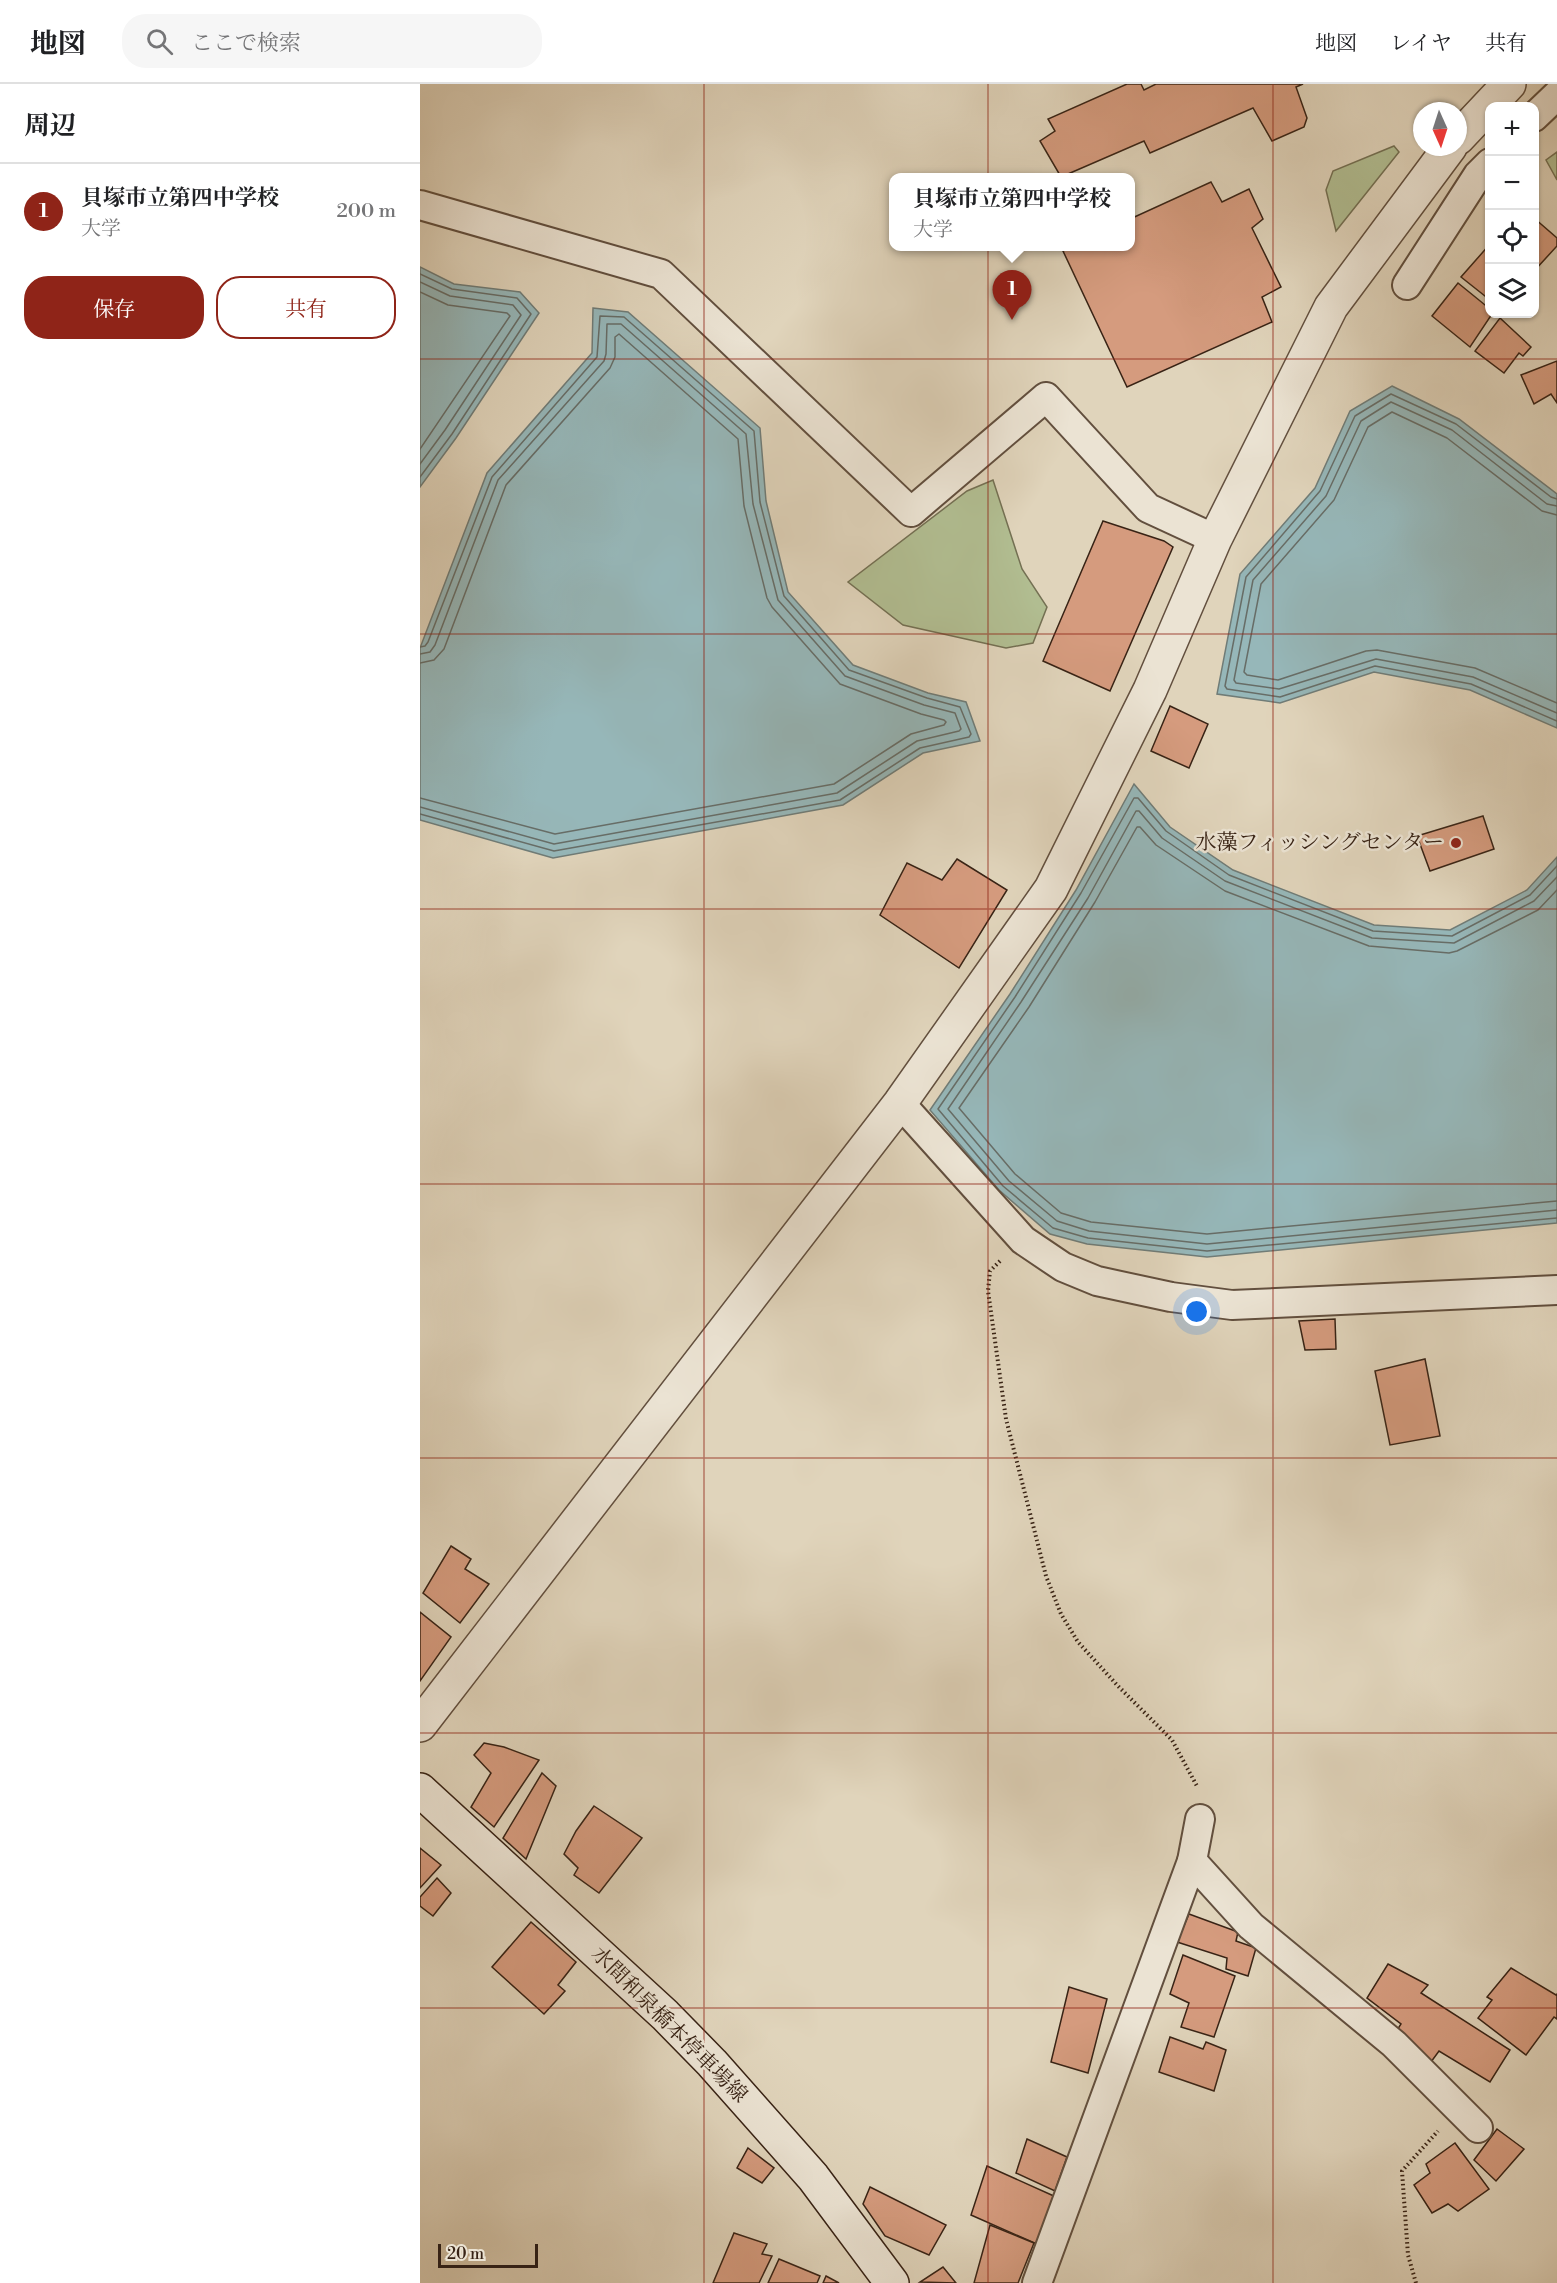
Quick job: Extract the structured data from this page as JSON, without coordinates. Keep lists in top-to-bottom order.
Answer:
{
  "streets": {
    "street": ["水間和泉橋本停車場線"]
  },
  "places": ["水藻フィッシングセンター"],
  "scale_bar": "20 m",
  "north": "bottom",
  "page": {
    "header": "地図",
    "search": "ここで検索",
    "nav": ["地図", "レイヤ", "共有"],
    "heading": "周辺",
    "map_buttons": ["+", "−"],
    "list": [
      {
        "mark": "1",
        "name": "貝塚市立第四中学校",
        "note": "大学",
        "value": "200 m"
      }
    ],
    "popup": ["貝塚市立第四中学校", "大学"],
    "buttons": ["保存", "共有"],
    "pins": "1",
    "scale": "20 m"
  }
}
